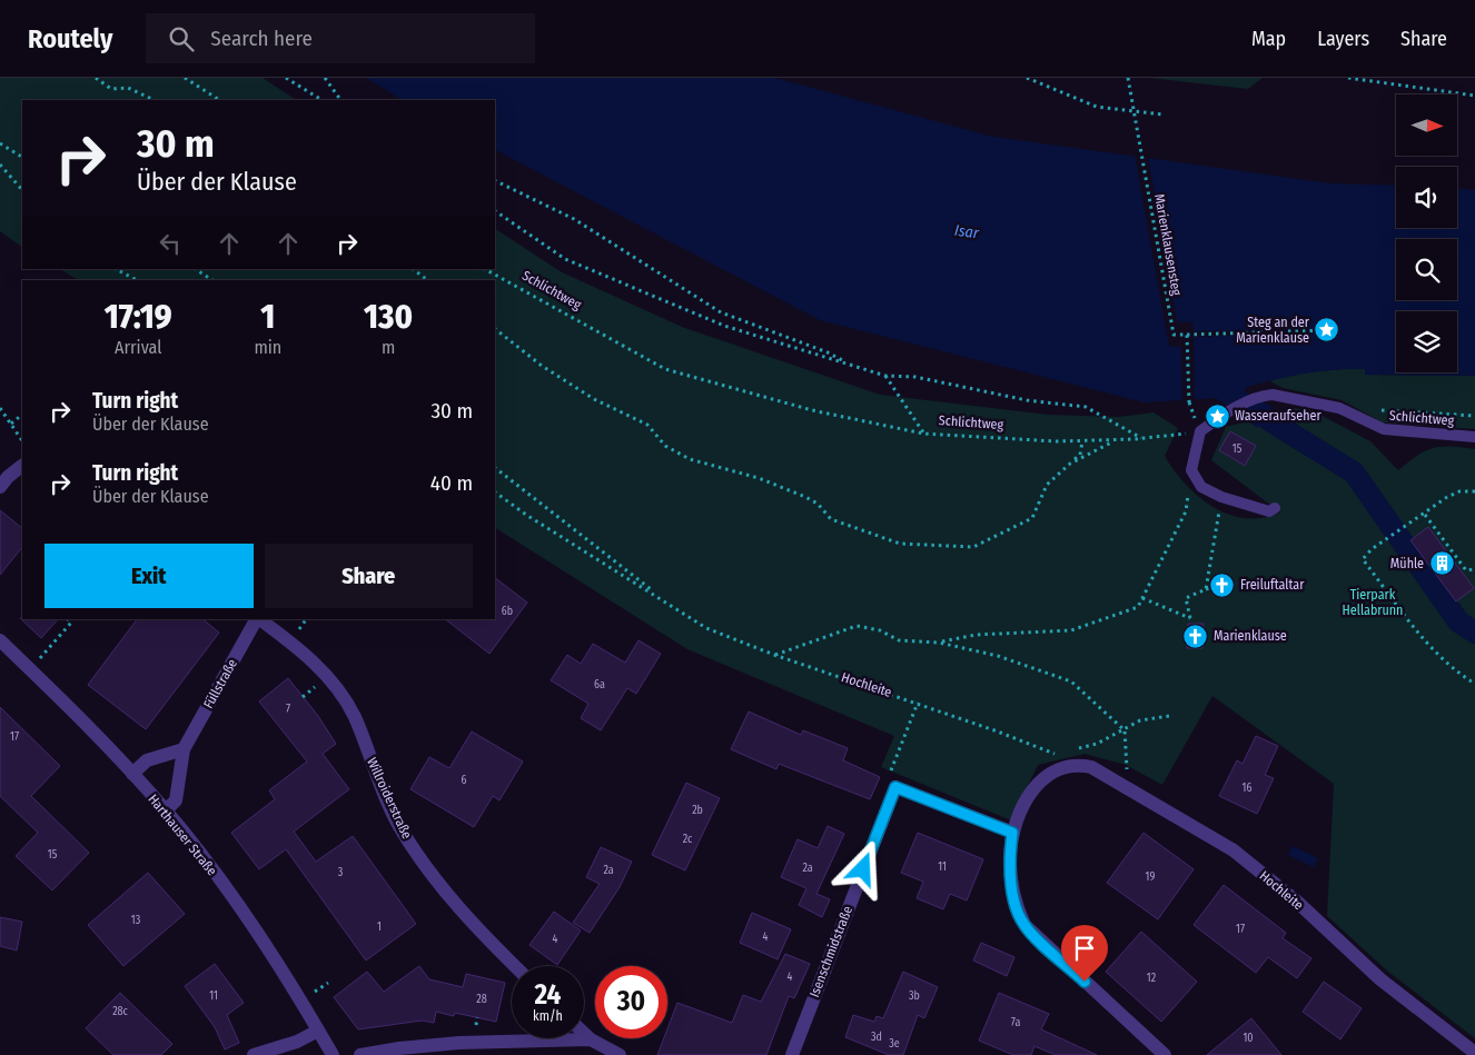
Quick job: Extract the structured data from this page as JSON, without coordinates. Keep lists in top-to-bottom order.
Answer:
{
  "streets": {
    "street": [
      "Füllstraße",
      "Hochleite",
      "Willroiderstraße",
      "Harthauser Straße",
      "Isenschmidstraße"
    ],
    "lane": ["Schlichtweg"],
    "path": ["Marienklausensteg"]
  },
  "crossings": [
    ["Füllstraße", "Harthauser Straße"]
  ],
  "water": ["Isar"],
  "parks": ["Tierpark Hellabrunn"],
  "places": {
    "place": ["Steg an der Marienklause", "Wasseraufseher"],
    "building": ["Mühle"],
    "church": ["Freiluftaltar", "Marienklause"]
  },
  "house_numbers": [
    "15",
    "6b",
    "6a",
    "7",
    "17",
    "6",
    "16",
    "2b",
    "2c",
    "15",
    "11",
    "2a",
    "2a",
    "3",
    "19",
    "13",
    "1",
    "17",
    "4",
    "4",
    "4",
    "12",
    "11",
    "3b",
    "28",
    "28c",
    "7a",
    "3d",
    "10",
    "3e"
  ],
  "north": "right",
  "page": {
    "header": "Routely",
    "search": "Search here",
    "nav": ["Map", "Layers", "Share"],
    "turn": ["30 m", "Über der Klause"],
    "eta": [
      "17:19",
      "Arrival",
      "1",
      "min",
      "130",
      "m"
    ],
    "list": [
      {
        "name": "Turn right",
        "note": "Über der Klause",
        "value": "30 m"
      },
      {
        "name": "Turn right",
        "note": "Über der Klause",
        "value": "40 m"
      }
    ],
    "buttons": ["Exit", "Share"],
    "speed": "24 km/h",
    "limit": "30"
  }
}
